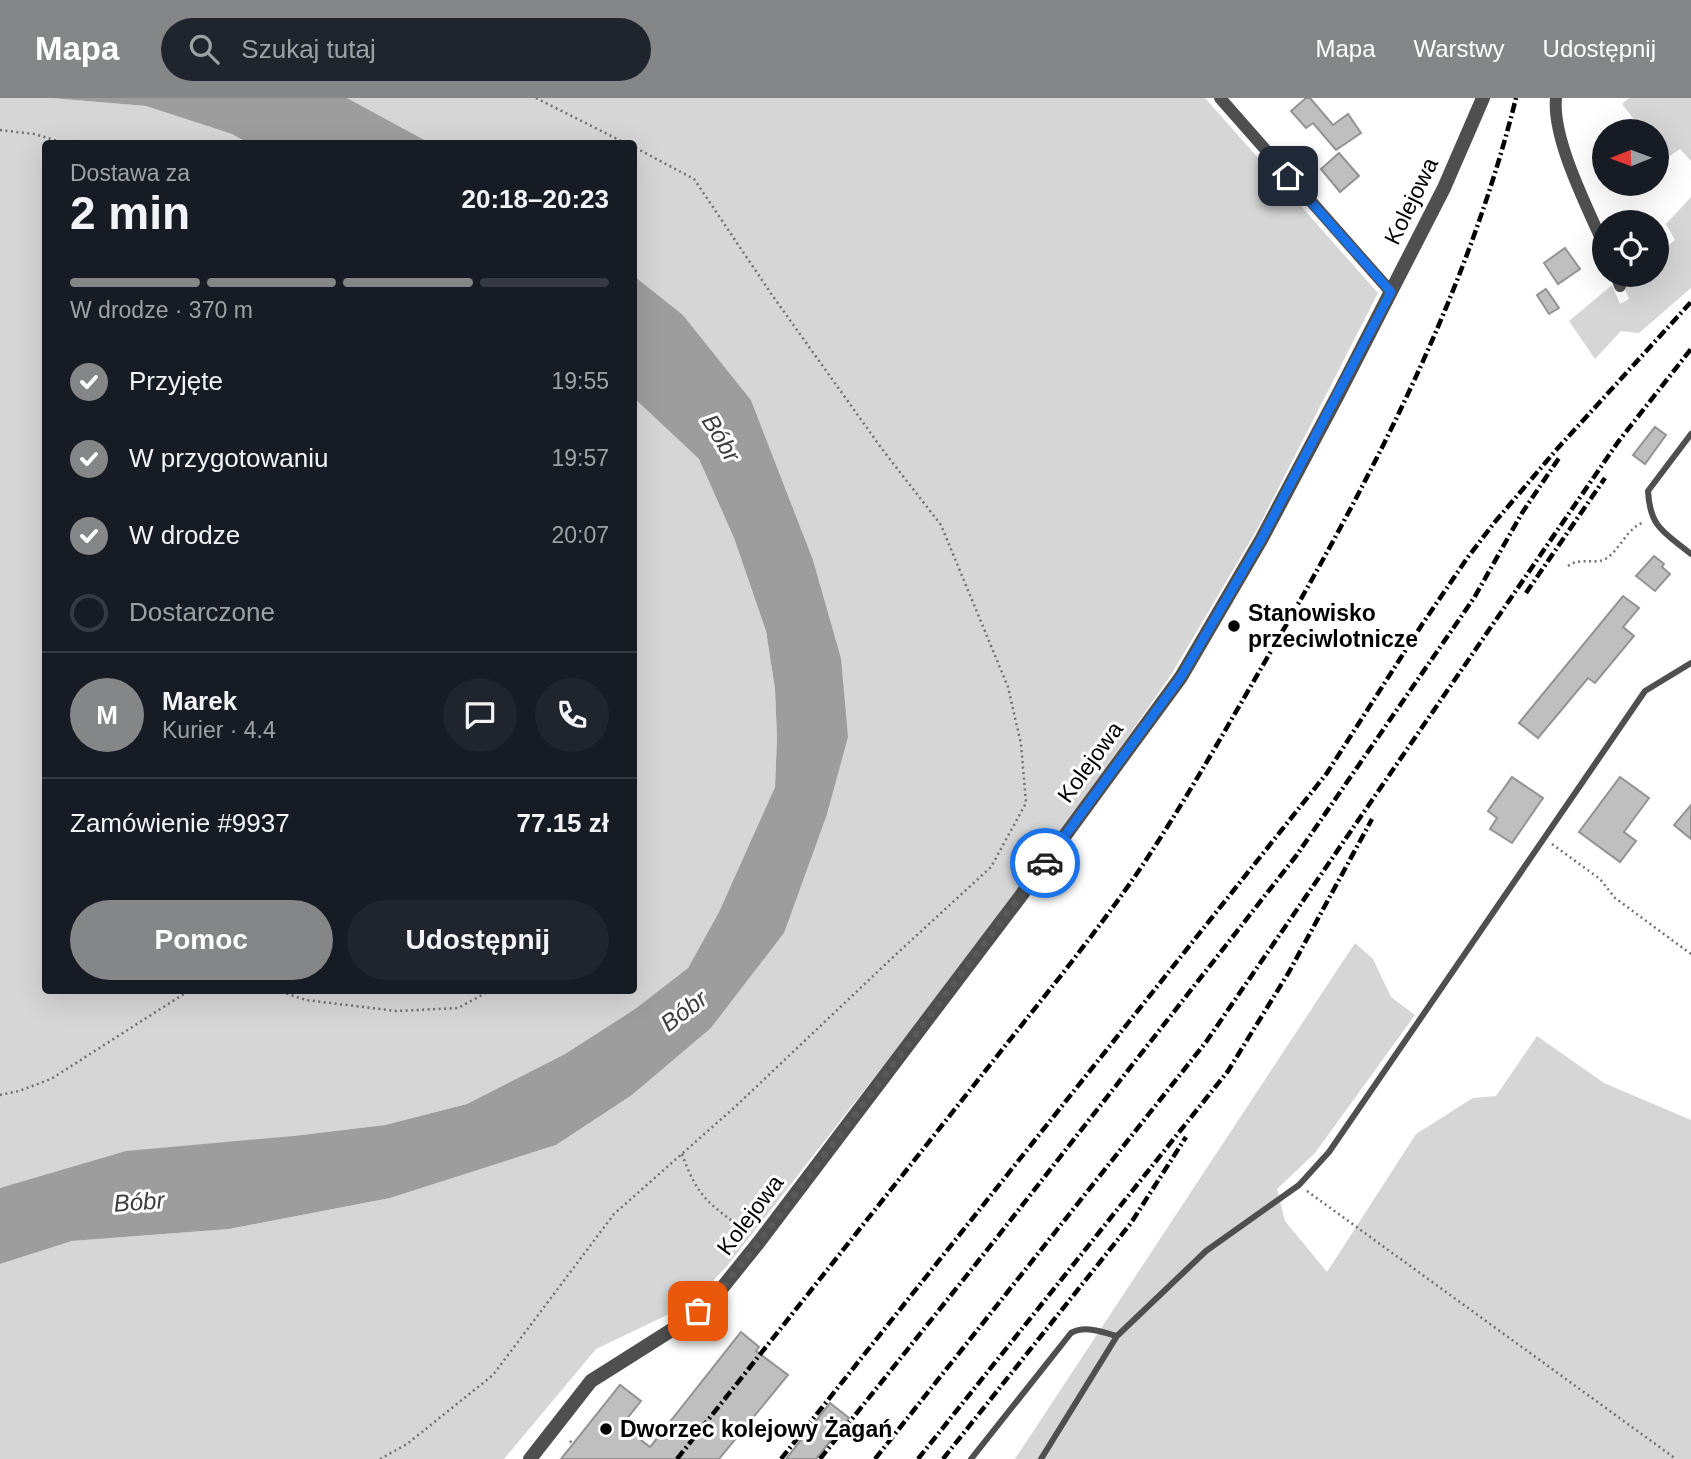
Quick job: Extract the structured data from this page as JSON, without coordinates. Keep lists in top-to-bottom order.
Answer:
{
  "streets": {
    "street": ["Kolejowa"]
  },
  "water": ["Bóbr"],
  "places": ["Stanowisko przeciwlotnicze", "Dworzec kolejowy Żagań"],
  "north": "left",
  "page": {
    "header": "Mapa",
    "search": "Szukaj tutaj",
    "nav": ["Mapa", "Warstwy", "Udostępnij"],
    "heading": ["2 min", "Dostawa za", "20:18–20:23"],
    "panel": [
      "Marek",
      "Kurier · 4.4",
      "Zamówienie #9937",
      "77.15 zł"
    ],
    "bar": "W drodze · 370 m",
    "list": [
      ["Przyjęte", "19:55"],
      ["W przygotowaniu", "19:57"],
      ["W drodze", "20:07"],
      "Dostarczone"
    ],
    "round": "M",
    "buttons": ["Pomoc", "Udostępnij"]
  }
}
